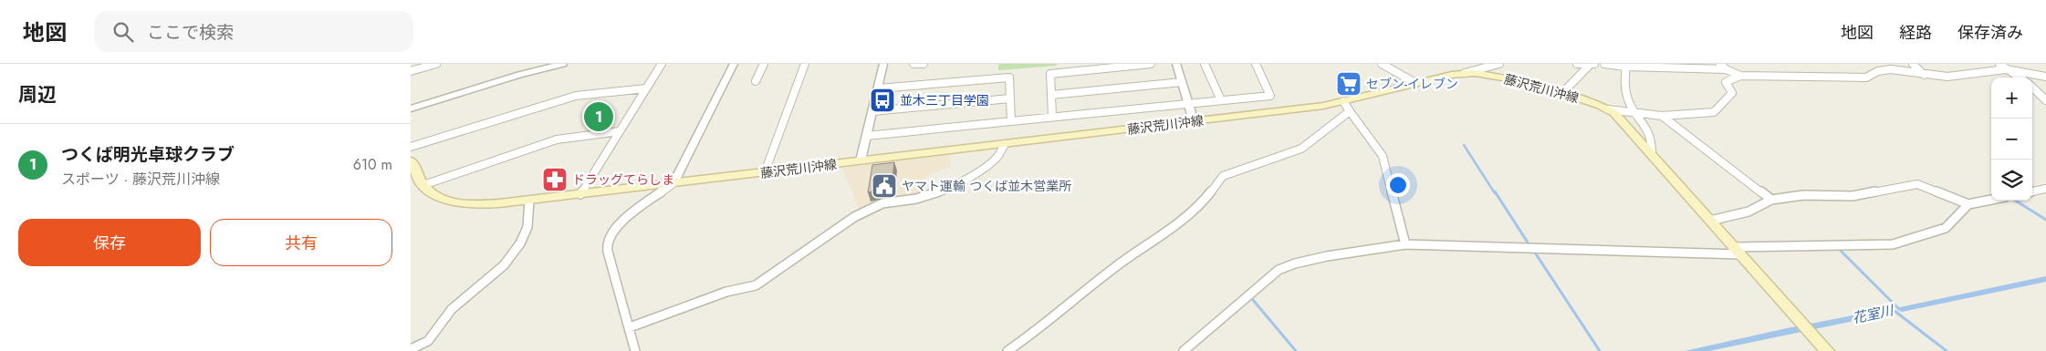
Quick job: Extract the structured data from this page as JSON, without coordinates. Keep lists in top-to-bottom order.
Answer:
{
  "streets": {
    "main road": ["藤沢荒川沖線"]
  },
  "water": ["花室川"],
  "places": {
    "supermarket": ["セブン-イレブン"],
    "bus stop": ["並木三丁目学園"],
    "pharmacy": ["ドラッグてらしま"],
    "public building": ["ヤマト運輸 つくば並木営業所"]
  },
  "page": {
    "header": "地図",
    "search": "ここで検索",
    "nav": ["地図", "経路", "保存済み"],
    "heading": "周辺",
    "map_buttons": ["+", "−"],
    "pins": "1",
    "list": [
      {
        "mark": "1",
        "name": "つくば明光卓球クラブ",
        "note": "スポーツ · 藤沢荒川沖線",
        "value": "610 m"
      }
    ],
    "buttons": ["保存", "共有"]
  }
}
